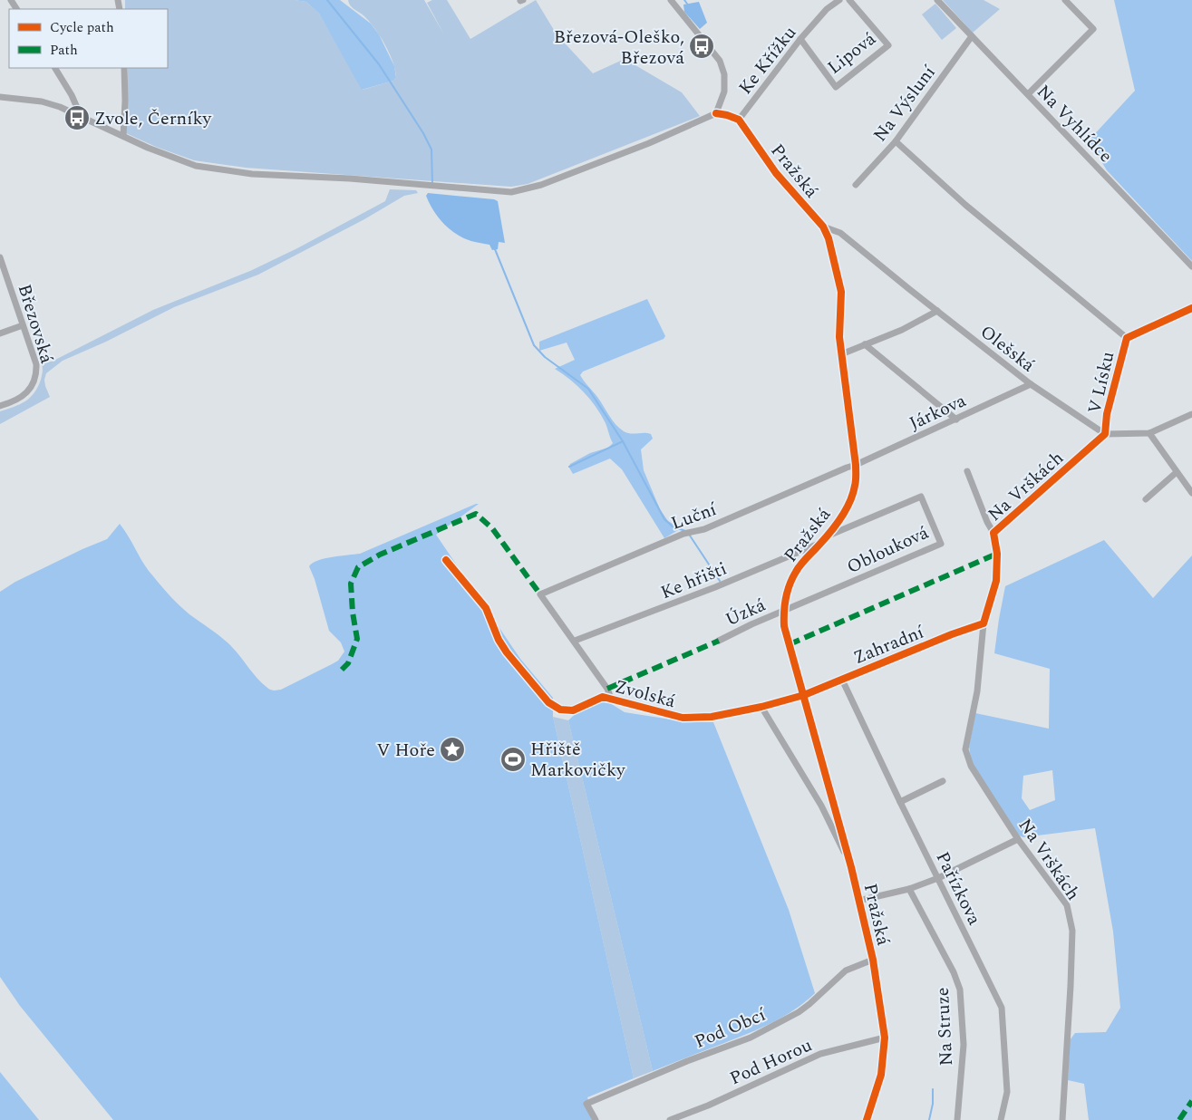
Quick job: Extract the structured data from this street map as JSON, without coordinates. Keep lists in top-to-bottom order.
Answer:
{
  "streets": {
    "street": [
      "Lipová",
      "Ke Křížku",
      "Na Výsluní",
      "Na Vyhlídce",
      "Pražská",
      "Březovská",
      "Olešská",
      "V Lísku",
      "Járkova",
      "Na Vrškách",
      "Luční",
      "Oblouková",
      "Ke hřišti",
      "Úzká",
      "Zahradní",
      "Zvolská",
      "Pařízkova",
      "Na Struze",
      "Pod Obcí",
      "Pod Horou"
    ]
  },
  "crossings": [
    ["Lipová", "Ke Křížku"],
    ["Ke Křížku", "Pražská"],
    ["Na Výsluní", "Na Vyhlídce"],
    ["Na Výsluní", "V Lísku"],
    ["Pražská", "Olešská"],
    ["Pražská", "Járkova"],
    ["Pražská", "Luční"],
    ["Pražská", "Oblouková"],
    ["Pražská", "Ke hřišti"],
    ["Pražská", "Úzká"],
    ["Pražská", "Zahradní"],
    ["Pražská", "Zvolská"],
    ["Pražská", "Pod Obcí"],
    ["Pražská", "Pod Horou"],
    ["Olešská", "V Lísku"],
    ["Olešská", "Járkova"],
    ["Olešská", "Na Vrškách"],
    ["V Lísku", "Na Vrškách"],
    ["Járkova", "Luční"],
    ["Na Vrškách", "Zahradní"],
    ["Luční", "Ke hřišti"],
    ["Oblouková", "Úzká"],
    ["Zahradní", "Zvolská"],
    ["Zahradní", "Pařízkova"]
  ],
  "places": {
    "bus stop": ["Březová-Oleško, Březová", "Zvole, Černíky"],
    "place": ["V Hoře"],
    "sports": ["Hřiště Markovičky"]
  },
  "legend": ["Cycle path", "Path"]
}
